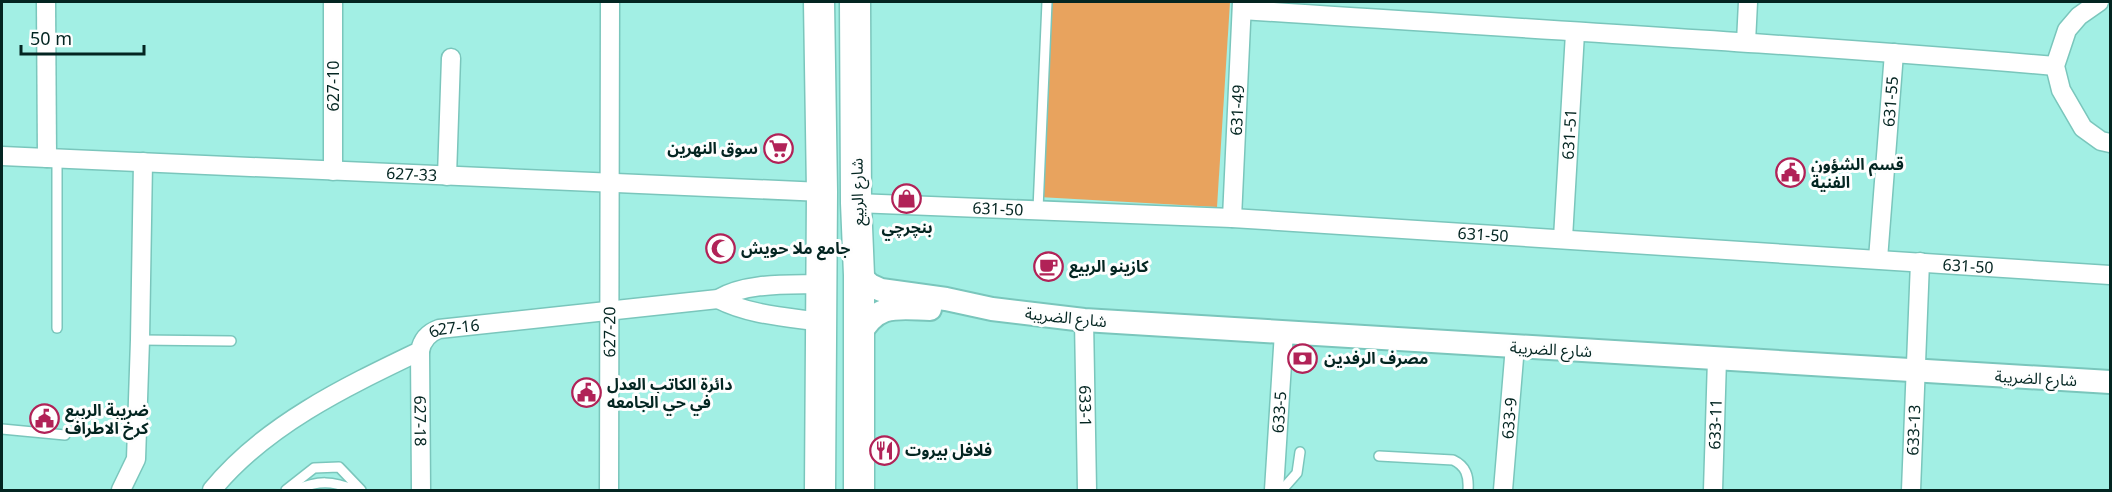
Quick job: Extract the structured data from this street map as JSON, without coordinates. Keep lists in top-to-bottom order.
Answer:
{
  "streets": {
    "main road": ["شارع الربيع"],
    "street": [
      "627-10",
      "631-55",
      "631-49",
      "631-51",
      "627-33",
      "631-50",
      "شارع الضريبة",
      "627-16",
      "627-20",
      "633-1",
      "633-5",
      "633-9",
      "627-18",
      "633-11",
      "633-13"
    ]
  },
  "crossings": [
    ["627-10", "627-33"],
    ["631-55", "631-50"],
    ["631-49", "631-50"],
    ["631-51", "631-50"],
    ["627-33", "627-20"],
    ["شارع الربيع", "631-50"],
    ["شارع الربيع", "شارع الضريبة"],
    ["631-50", "633-13"],
    ["شارع الضريبة", "633-1"],
    ["شارع الضريبة", "633-5"],
    ["شارع الضريبة", "633-9"],
    ["شارع الضريبة", "633-11"],
    ["شارع الضريبة", "633-13"],
    ["627-16", "627-20"],
    ["627-16", "627-18"]
  ],
  "places": {
    "supermarket": ["سوق النهرين"],
    "public building": ["قسم الشؤون الفنية", "دائرة الكاتب العدل في حي الجامعه", "ضريبة الربيع كرخ الاطراف"],
    "shop": ["بنچرچي"],
    "mosque": ["جامع ملا حويش"],
    "cafe": ["كازينو الربيع"],
    "bank": ["مصرف الرفدين"],
    "restaurant": ["فلافل بيروت"]
  },
  "scale_bar": "50 m"
}
